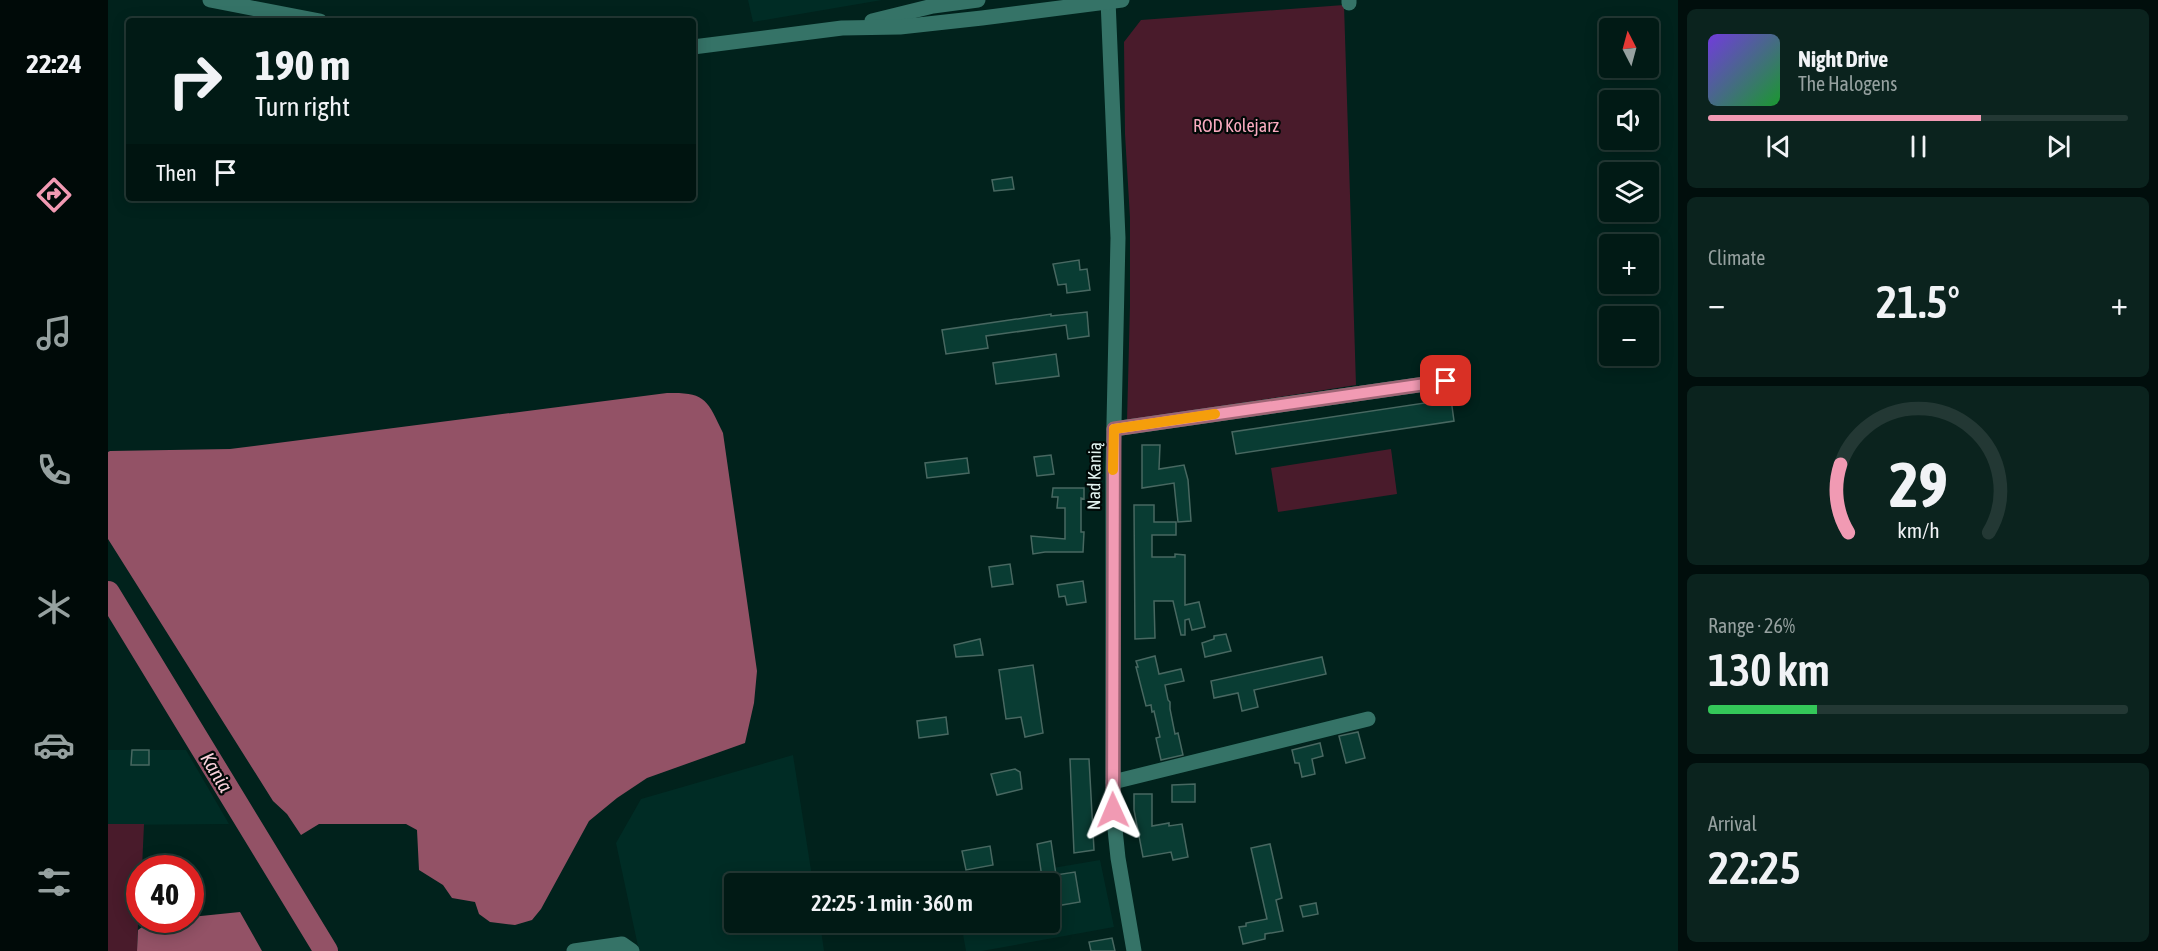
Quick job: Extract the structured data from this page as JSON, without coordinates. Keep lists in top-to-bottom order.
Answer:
{
  "streets": {
    "street": ["Nad Kanią"]
  },
  "water": ["Kania"],
  "parks": ["ROD Kolejarz"],
  "north": "top",
  "page": {
    "tabs": "22:24",
    "map_buttons": ["+", "−"],
    "turn": ["190 m", "Turn right"],
    "song": ["Night Drive", "The Halogens"],
    "then": "Then",
    "tile": [
      "Climate",
      ["Range · 26%", "130 km"],
      ["Arrival", "22:25"]
    ],
    "heat": ["−", "21.5°", "+"],
    "limit": "40",
    "trip": "22:25 · 1 min · 360 m",
    "gauge": ["29", "km/h"]
  }
}
